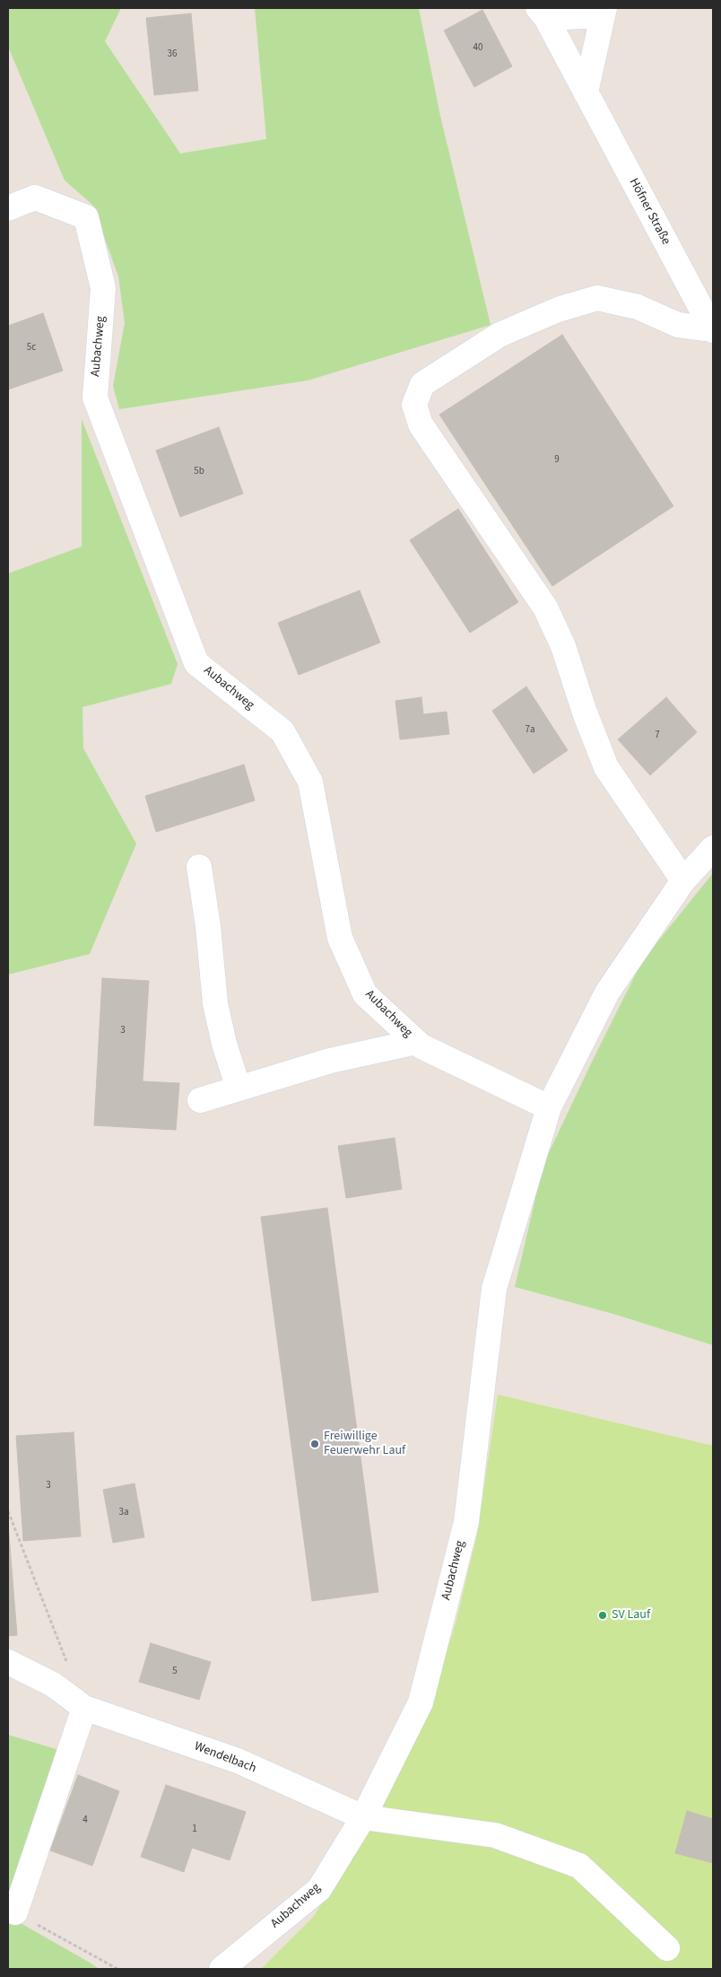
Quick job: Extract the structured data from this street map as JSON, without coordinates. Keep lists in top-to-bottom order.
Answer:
{
  "streets": {
    "street": ["Höfner Straße", "Aubachweg", "Wendelbach"]
  },
  "crossings": [
    ["Aubachweg", "Wendelbach"]
  ],
  "places": ["Freiwillige Feuerwehr Lauf", "SV Lauf"],
  "house_numbers": [
    "40",
    "36",
    "5c",
    "9",
    "5b",
    "7a",
    "7",
    "3",
    "3",
    "3a",
    "5",
    "4",
    "1"
  ]
}
